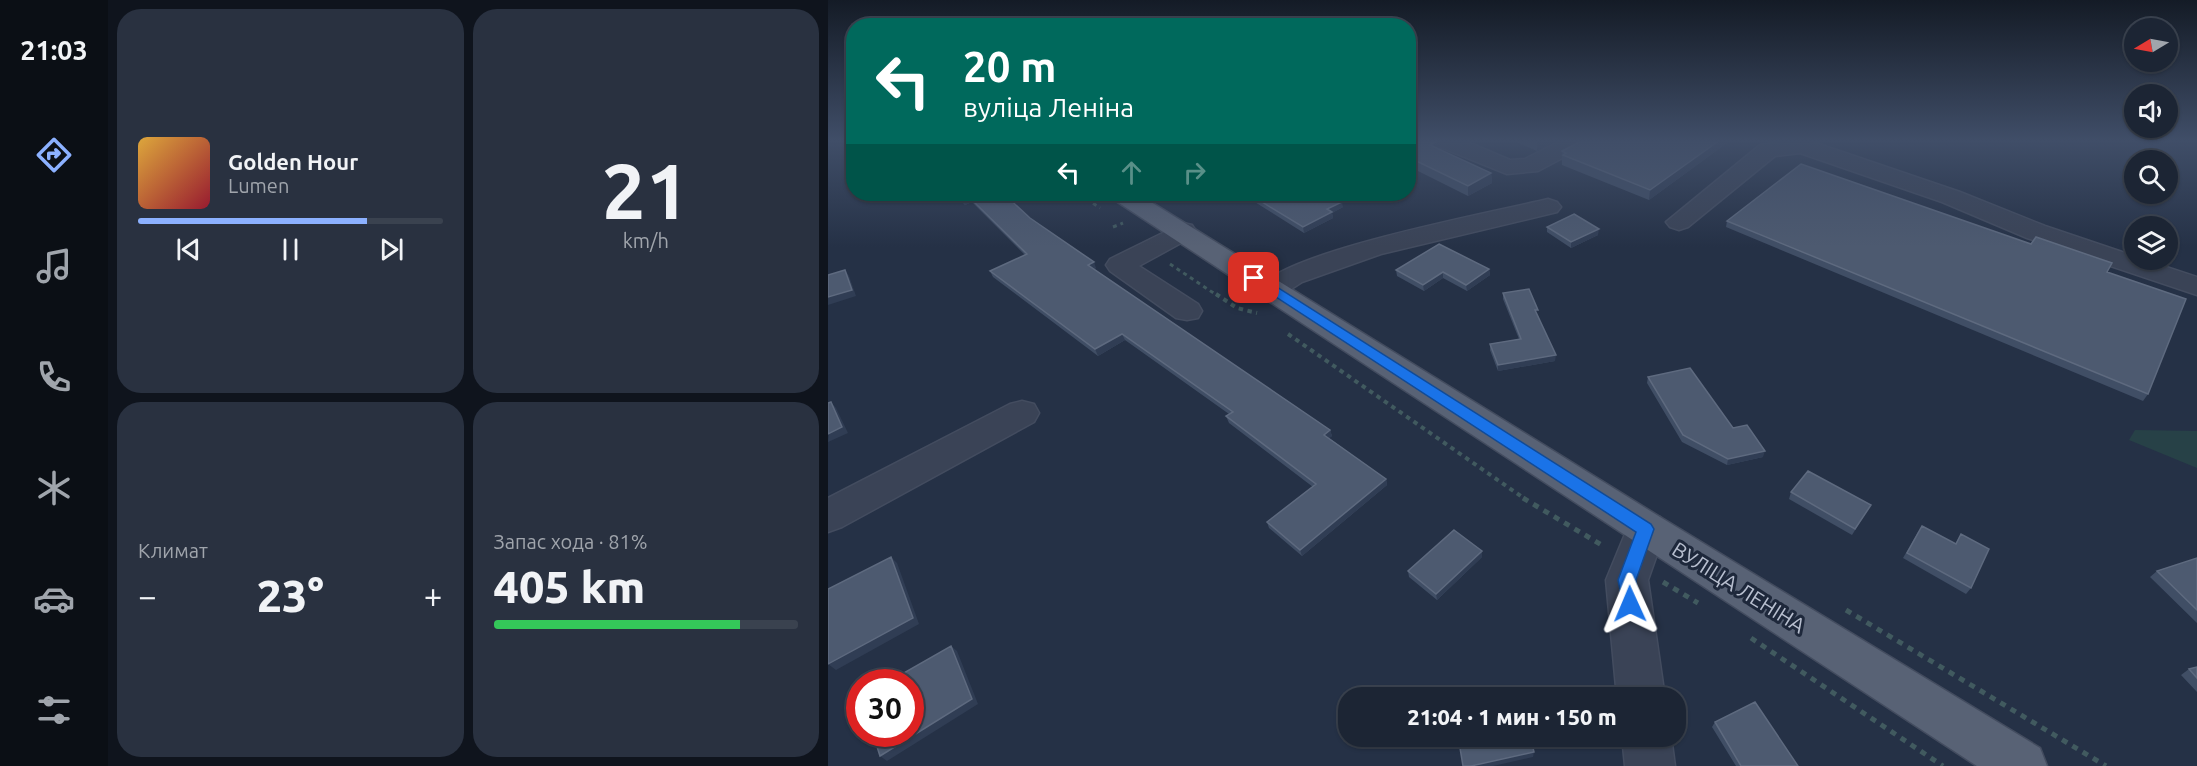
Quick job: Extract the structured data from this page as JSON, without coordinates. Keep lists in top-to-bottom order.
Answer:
{
  "streets": {
    "main road": ["ВУЛІЦА ЛЕНІНА"]
  },
  "north": "left",
  "page": {
    "tabs": "21:03",
    "tile": [
      ["21", "km/h"],
      "Климат",
      ["Запас хода · 81%", "405 km"]
    ],
    "turn": ["20 m", "вуліца Леніна"],
    "song": ["Golden Hour", "Lumen"],
    "heat": ["−", "23°", "+"],
    "limit": "30",
    "trip": "21:04 · 1 мин · 150 m"
  }
}
